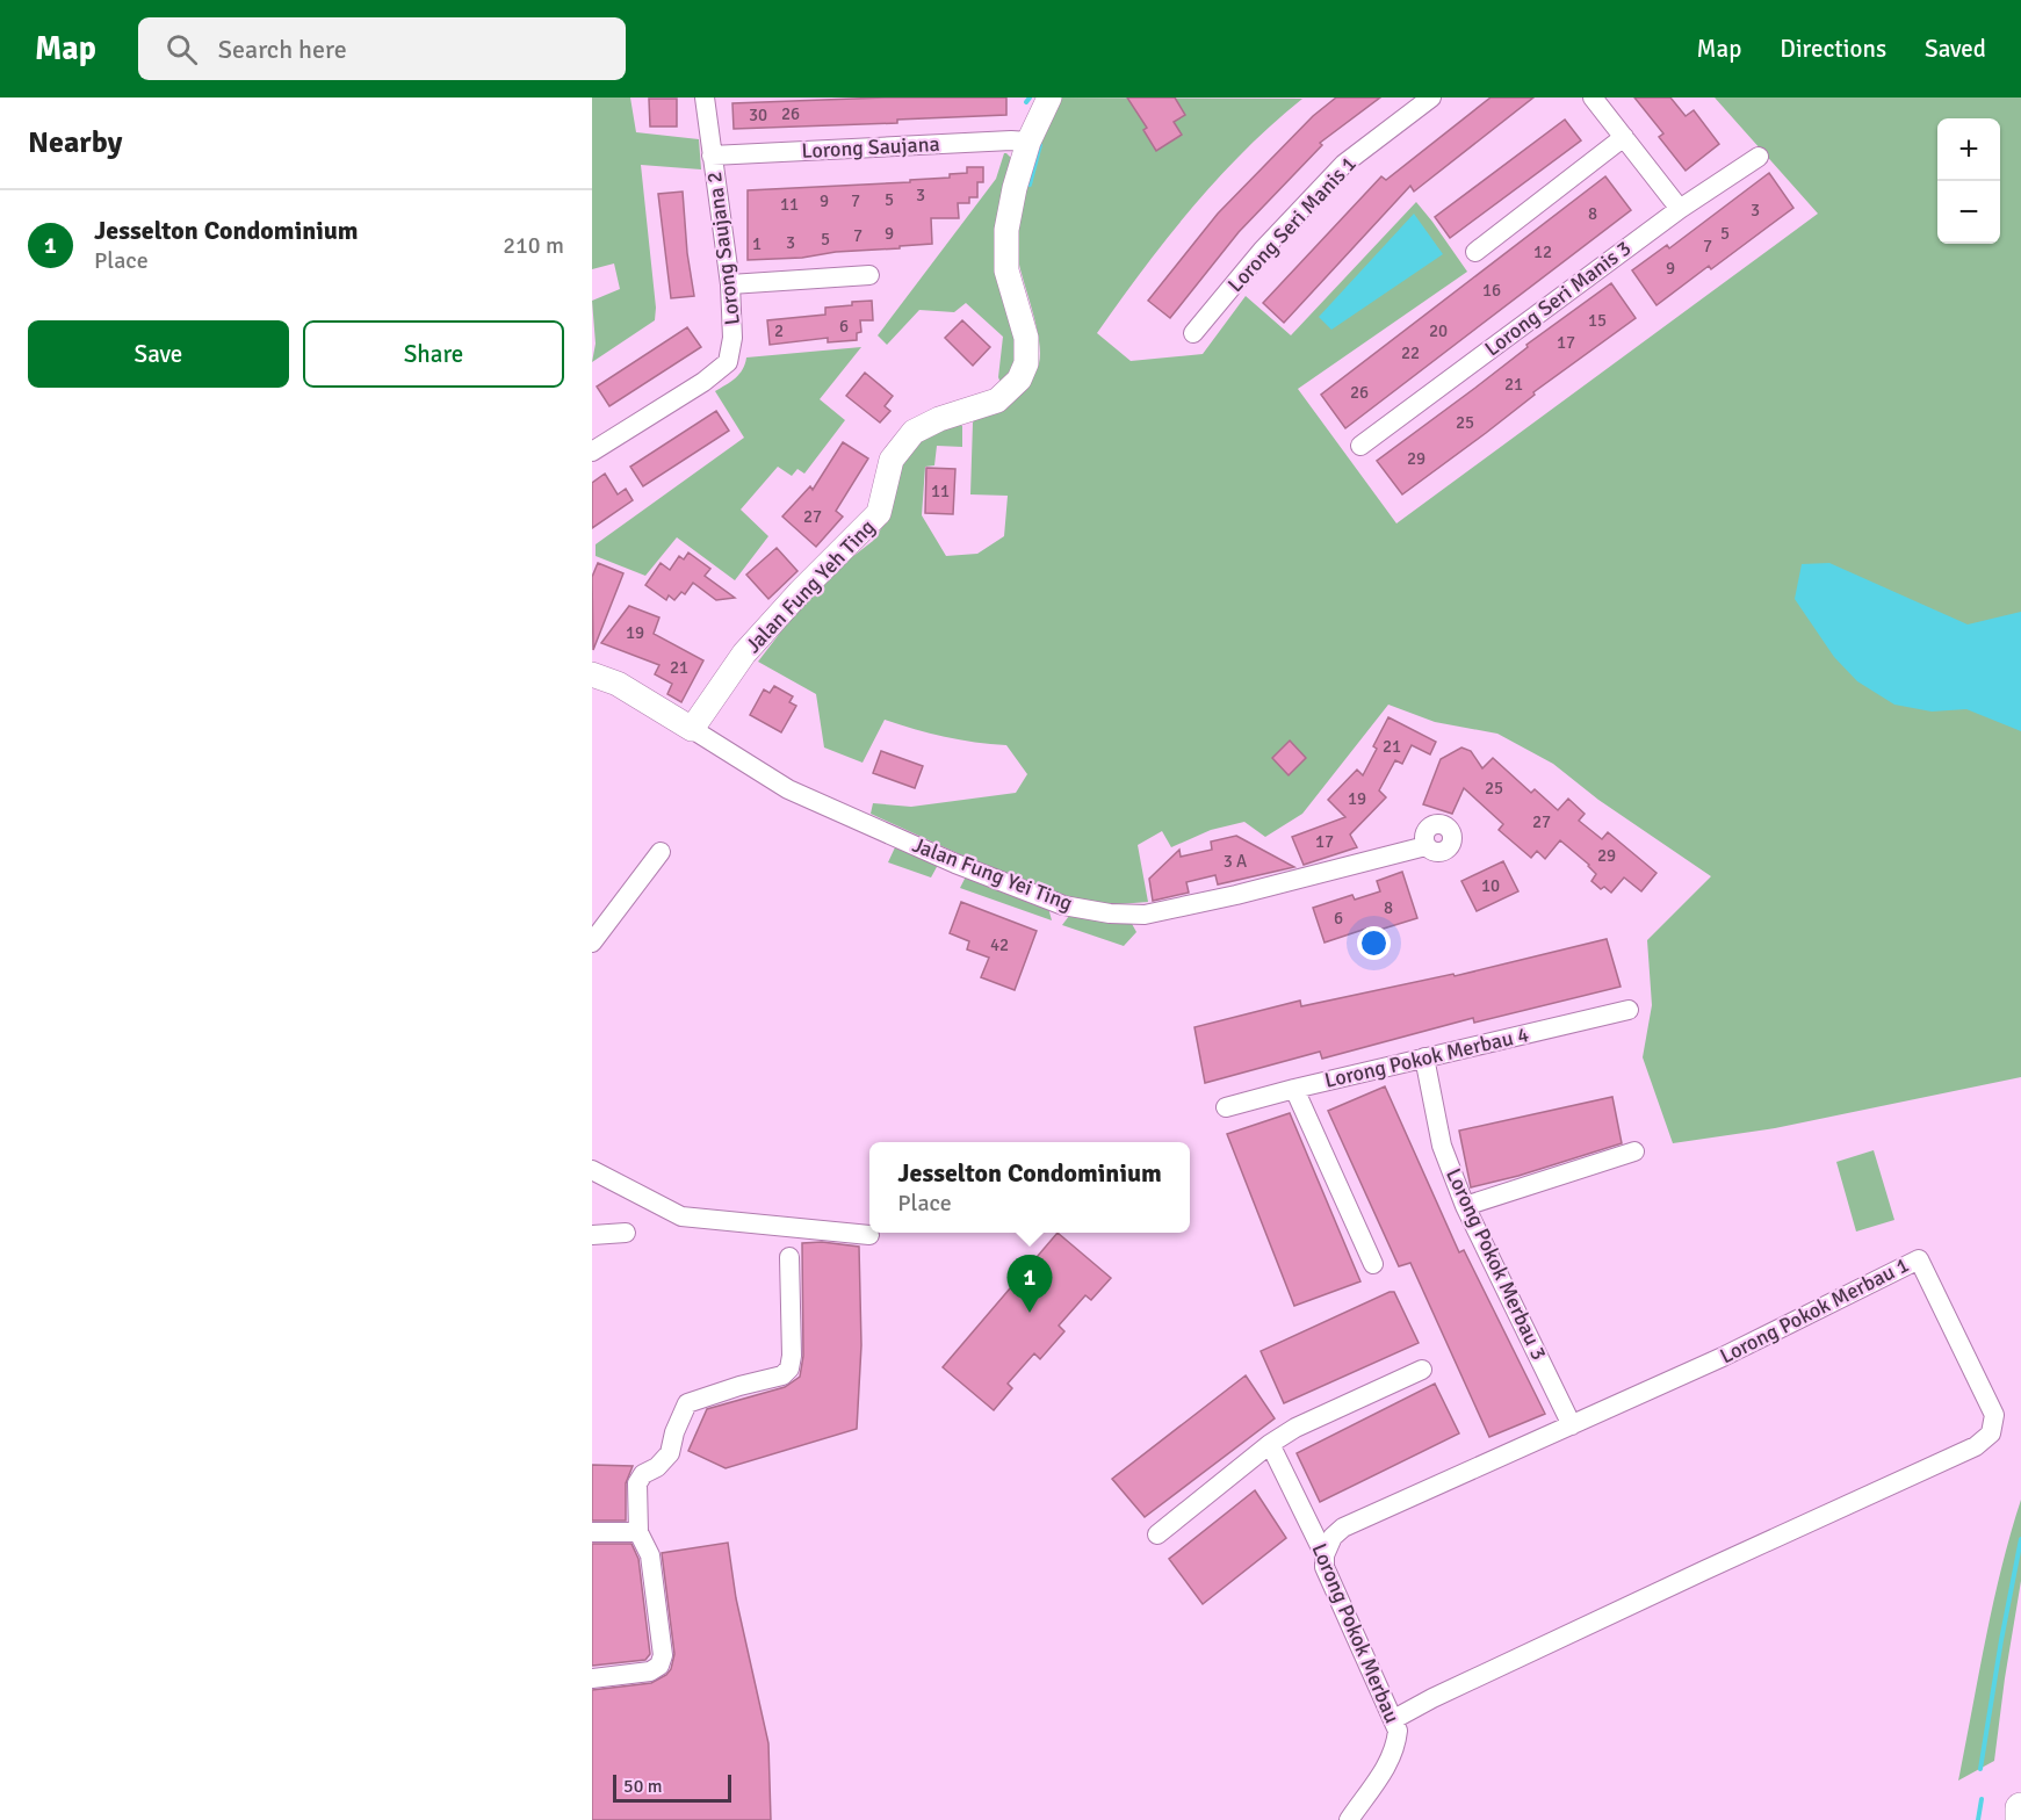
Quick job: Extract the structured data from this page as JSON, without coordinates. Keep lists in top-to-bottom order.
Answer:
{
  "streets": {
    "street": [
      "Lorong Saujana",
      "Lorong Seri Manis 1",
      "Lorong Saujana 2",
      "Lorong Seri Manis 3",
      "Jalan Fung Yeh Ting",
      "Jalan Fung Yei Ting",
      "Lorong Pokok Merbau 4",
      "Lorong Pokok Merbau 3",
      "Lorong Pokok Merbau 1",
      "Lorong Pokok Merbau"
    ]
  },
  "crossings": [
    ["Lorong Saujana", "Lorong Saujana 2"],
    ["Lorong Saujana", "Jalan Fung Yeh Ting"],
    ["Jalan Fung Yeh Ting", "Jalan Fung Yei Ting"],
    ["Lorong Pokok Merbau 4", "Lorong Pokok Merbau 3"],
    ["Lorong Pokok Merbau 3", "Lorong Pokok Merbau 1"],
    ["Lorong Pokok Merbau 1", "Lorong Pokok Merbau"]
  ],
  "house_numbers": [
    "26",
    "30",
    "3",
    "5",
    "9",
    "7",
    "11",
    "3",
    "8",
    "9",
    "5",
    "7",
    "5",
    "3",
    "1",
    "7",
    "12",
    "9",
    "16",
    "15",
    "6",
    "2",
    "20",
    "17",
    "22",
    "21",
    "26",
    "25",
    "29",
    "11",
    "27",
    "19",
    "21",
    "21",
    "25",
    "19",
    "27",
    "17",
    "29",
    "3 A",
    "10",
    "8",
    "6",
    "42"
  ],
  "scale_bar": "50 m",
  "page": {
    "header": "Map",
    "search": "Search here",
    "nav": ["Map", "Directions", "Saved"],
    "heading": "Nearby",
    "map_buttons": ["+", "−"],
    "list": [
      {
        "mark": "1",
        "name": "Jesselton Condominium",
        "note": "Place",
        "value": "210 m"
      }
    ],
    "buttons": ["Save", "Share"],
    "popup": ["Jesselton Condominium", "Place"],
    "pins": "1",
    "scale": "50 m"
  }
}
